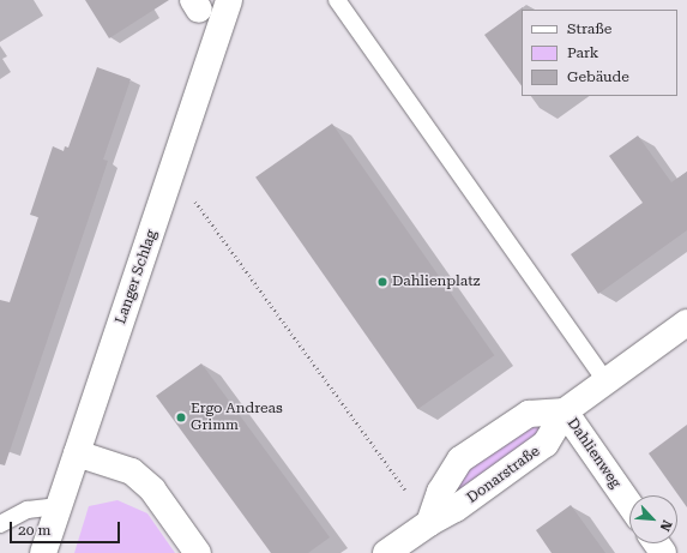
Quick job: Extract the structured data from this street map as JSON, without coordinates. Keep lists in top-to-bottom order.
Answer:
{
  "streets": {
    "street": ["Langer Schlag", "Dahlienweg", "Donarstraße"]
  },
  "crossings": [
    ["Dahlienweg", "Donarstraße"]
  ],
  "places": ["Dahlienplatz", "Ergo Andreas Grimm"],
  "legend": ["Straße", "Park", "Gebäude"],
  "scale_bar": "20 m",
  "north": "bottom right"
}
